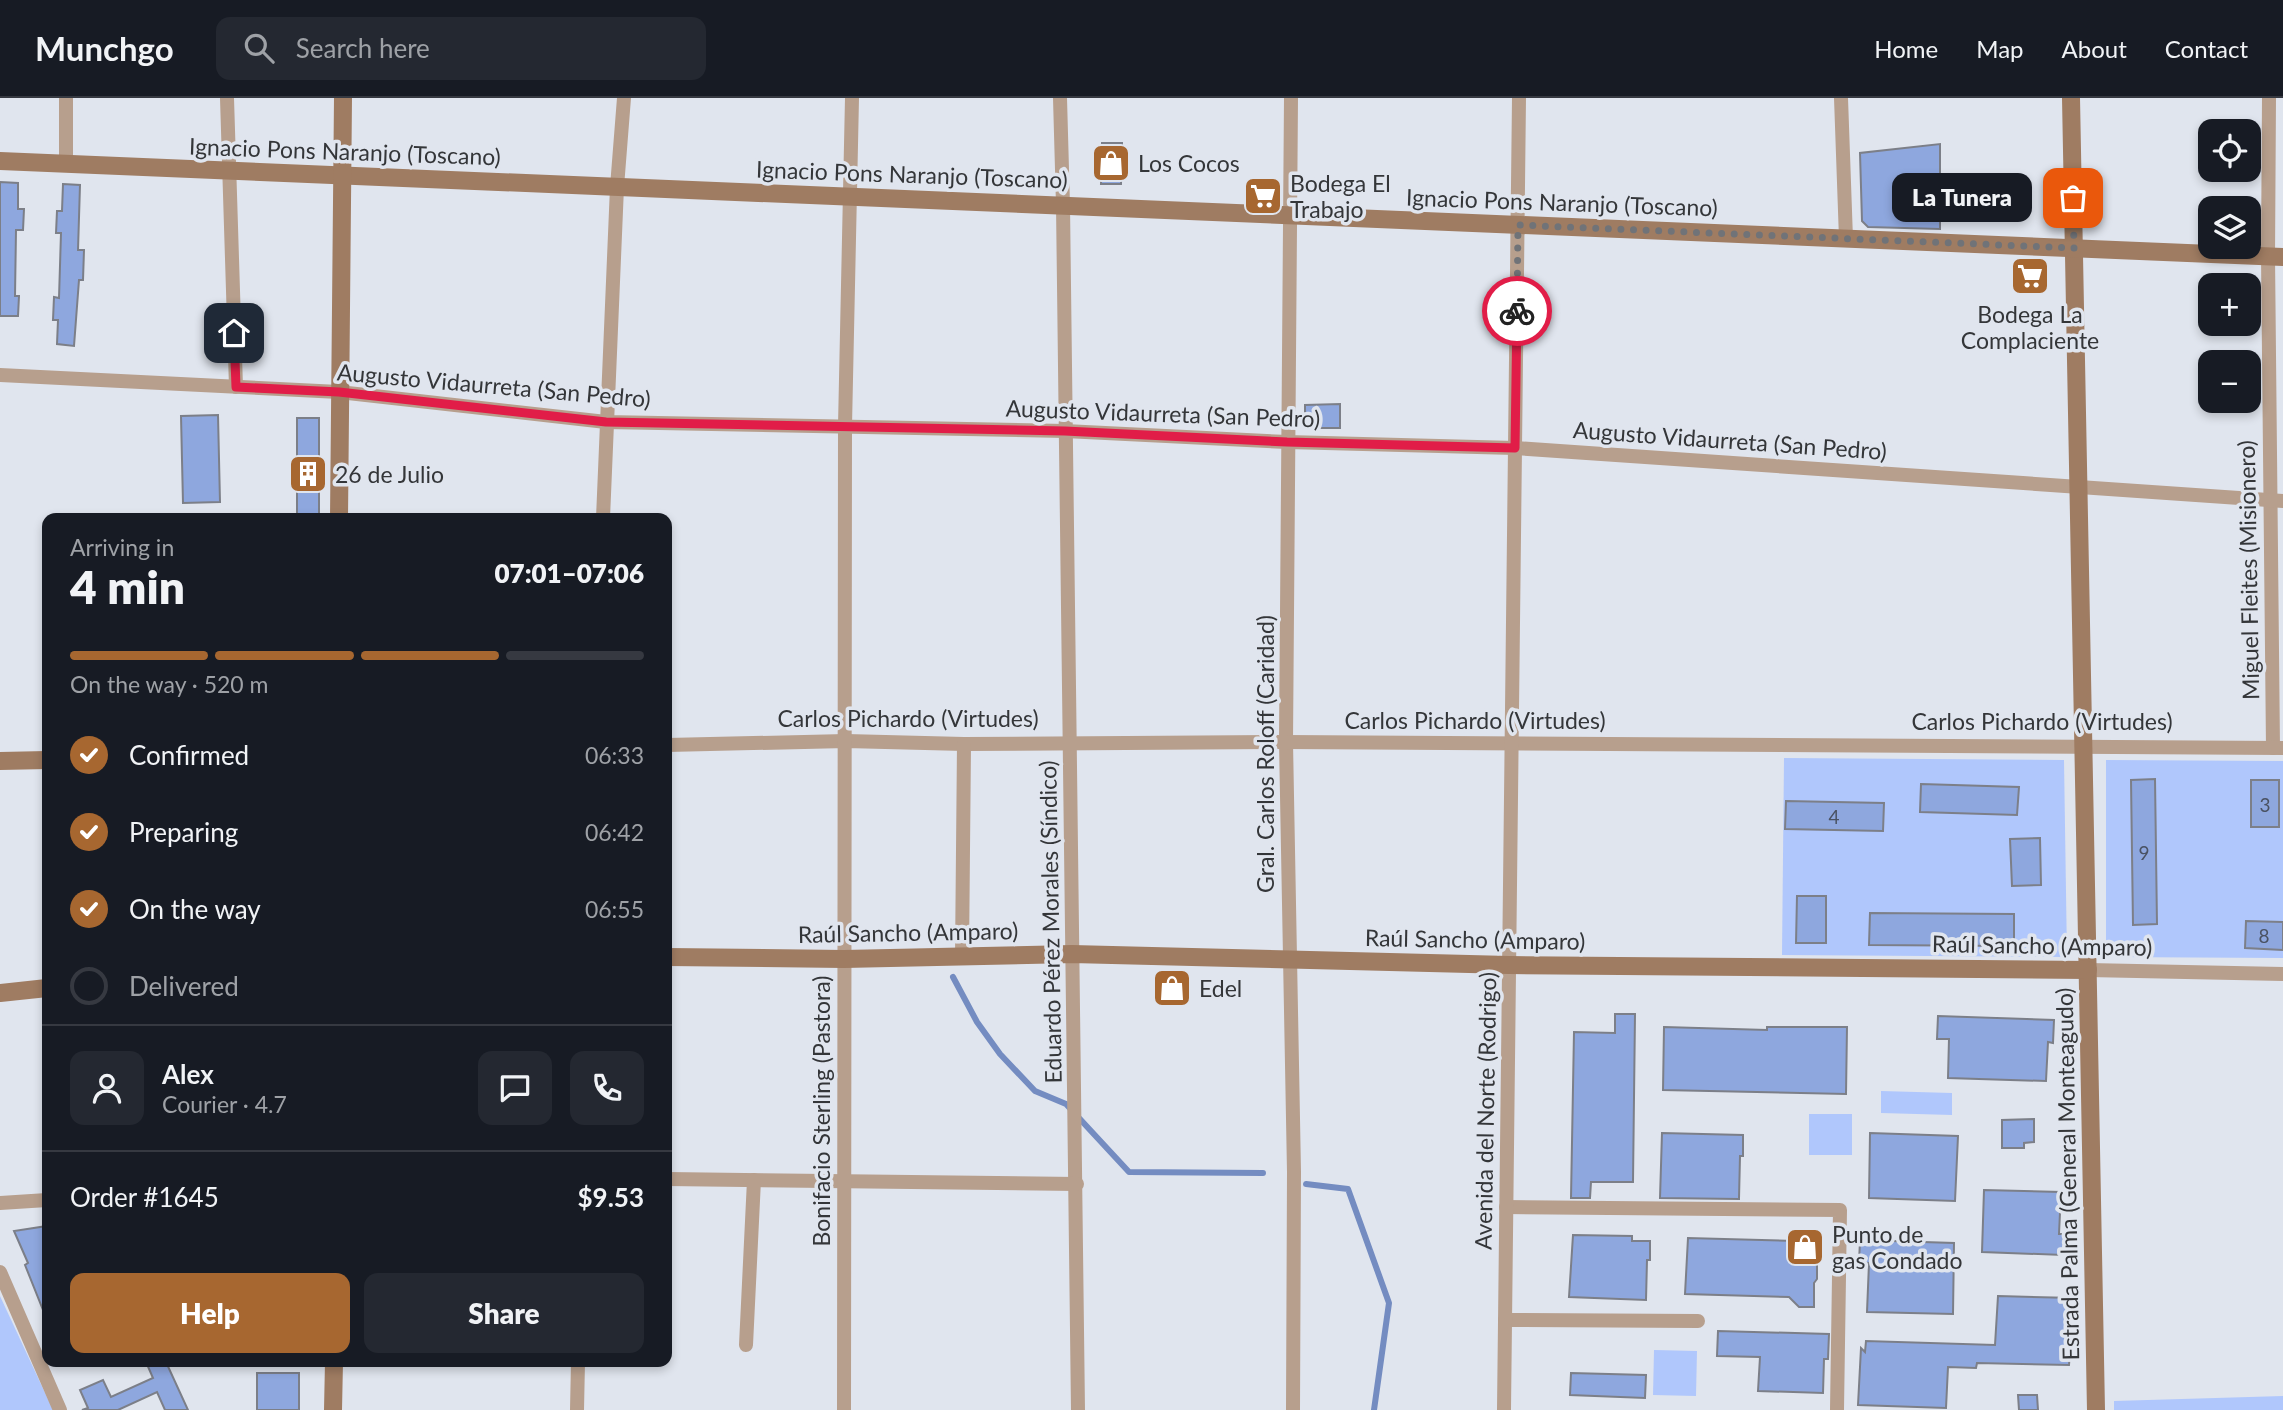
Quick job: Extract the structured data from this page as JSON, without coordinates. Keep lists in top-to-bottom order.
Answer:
{
  "streets": {
    "street": [
      "Ignacio Pons Naranjo (Toscano)",
      "Augusto Vidaurreta (San Pedro)",
      "Miguel Fleites (Misionero)",
      "Carlos Pichardo (Virtudes)",
      "Gral. Carlos Roloff (Caridad)",
      "Eduardo Pérez Morales (Síndico)",
      "Raúl Sancho (Amparo)",
      "Bonifacio Sterling (Pastora)",
      "Avenida del Norte (Rodrigo)",
      "Estrada Palma (General Monteagudo)"
    ]
  },
  "crossings": [
    ["Ignacio Pons Naranjo (Toscano)", "Miguel Fleites (Misionero)"],
    ["Ignacio Pons Naranjo (Toscano)", "Gral. Carlos Roloff (Caridad)"],
    ["Ignacio Pons Naranjo (Toscano)", "Eduardo Pérez Morales (Síndico)"],
    ["Ignacio Pons Naranjo (Toscano)", "Bonifacio Sterling (Pastora)"],
    ["Ignacio Pons Naranjo (Toscano)", "Avenida del Norte (Rodrigo)"],
    ["Ignacio Pons Naranjo (Toscano)", "Estrada Palma (General Monteagudo)"],
    ["Augusto Vidaurreta (San Pedro)", "Miguel Fleites (Misionero)"],
    ["Augusto Vidaurreta (San Pedro)", "Gral. Carlos Roloff (Caridad)"],
    ["Augusto Vidaurreta (San Pedro)", "Eduardo Pérez Morales (Síndico)"],
    ["Augusto Vidaurreta (San Pedro)", "Bonifacio Sterling (Pastora)"],
    ["Augusto Vidaurreta (San Pedro)", "Avenida del Norte (Rodrigo)"],
    ["Augusto Vidaurreta (San Pedro)", "Estrada Palma (General Monteagudo)"],
    ["Miguel Fleites (Misionero)", "Carlos Pichardo (Virtudes)"],
    ["Carlos Pichardo (Virtudes)", "Gral. Carlos Roloff (Caridad)"],
    ["Carlos Pichardo (Virtudes)", "Eduardo Pérez Morales (Síndico)"],
    ["Carlos Pichardo (Virtudes)", "Bonifacio Sterling (Pastora)"],
    ["Carlos Pichardo (Virtudes)", "Avenida del Norte (Rodrigo)"],
    ["Carlos Pichardo (Virtudes)", "Estrada Palma (General Monteagudo)"],
    ["Gral. Carlos Roloff (Caridad)", "Raúl Sancho (Amparo)"],
    ["Eduardo Pérez Morales (Síndico)", "Raúl Sancho (Amparo)"],
    ["Raúl Sancho (Amparo)", "Bonifacio Sterling (Pastora)"],
    ["Raúl Sancho (Amparo)", "Avenida del Norte (Rodrigo)"],
    ["Raúl Sancho (Amparo)", "Estrada Palma (General Monteagudo)"]
  ],
  "places": {
    "shop": ["Los Cocos", "Edel", "Punto de gas Condado"],
    "supermarket": ["Bodega El Trabajo", "Bodega La Complaciente"],
    "other": ["La Tunera"],
    "building": ["26 de Julio"]
  },
  "house_numbers": [
    "3",
    "4",
    "9",
    "8"
  ],
  "page": {
    "header": "Munchgo",
    "search": "Search here",
    "nav": [
      "Home",
      "Map",
      "About",
      "Contact"
    ],
    "map_buttons": ["+", "−"],
    "bubble": "La Tunera",
    "heading": ["4 min", "Arriving in", "07:01–07:06"],
    "panel": [
      "Alex",
      "Courier · 4.7",
      "Order #1645",
      "$9.53"
    ],
    "bar": "On the way · 520 m",
    "list": [
      ["Confirmed", "06:33"],
      ["Preparing", "06:42"],
      ["On the way", "06:55"],
      "Delivered"
    ],
    "buttons": ["Help", "Share"]
  }
}
